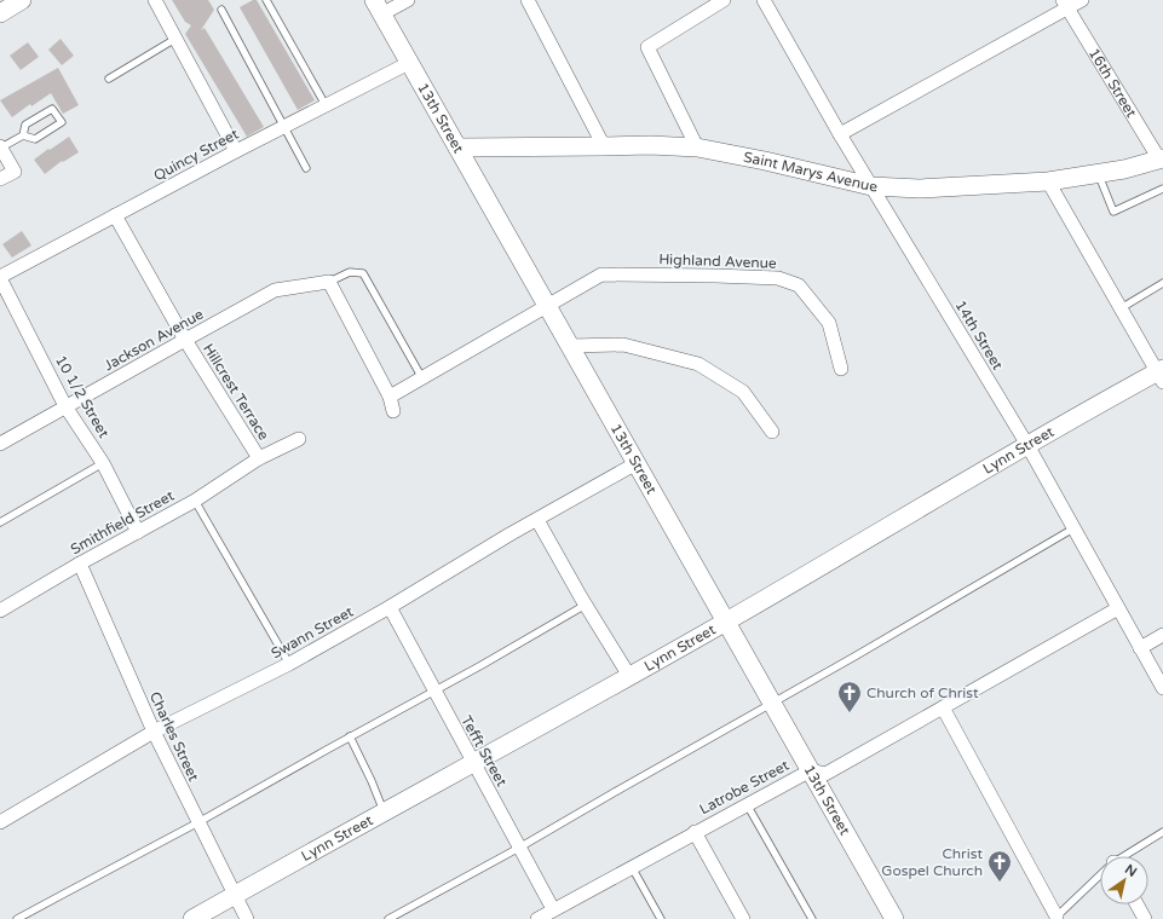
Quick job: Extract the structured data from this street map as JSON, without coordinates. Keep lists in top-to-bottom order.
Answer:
{
  "streets": {
    "street": [
      "16th Street",
      "13th Street",
      "Quincy Street",
      "Saint Marys Avenue",
      "Highland Avenue",
      "14th Street",
      "Jackson Avenue",
      "Hillcrest Terrace",
      "10 1/2 Street",
      "Lynn Street",
      "Smithfield Street",
      "Swann Street",
      "Charles Street",
      "Tefft Street",
      "Latrobe Street"
    ]
  },
  "crossings": [
    ["16th Street", "Saint Marys Avenue"],
    ["13th Street", "Quincy Street"],
    ["13th Street", "Saint Marys Avenue"],
    ["13th Street", "Highland Avenue"],
    ["13th Street", "Lynn Street"],
    ["13th Street", "Swann Street"],
    ["13th Street", "Latrobe Street"],
    ["Quincy Street", "Hillcrest Terrace"],
    ["Quincy Street", "10 1/2 Street"],
    ["Saint Marys Avenue", "14th Street"],
    ["14th Street", "Lynn Street"],
    ["14th Street", "Latrobe Street"],
    ["Jackson Avenue", "Hillcrest Terrace"],
    ["Jackson Avenue", "10 1/2 Street"],
    ["Hillcrest Terrace", "Smithfield Street"],
    ["10 1/2 Street", "Smithfield Street"],
    ["Lynn Street", "Charles Street"],
    ["Lynn Street", "Tefft Street"],
    ["Smithfield Street", "Charles Street"],
    ["Swann Street", "Charles Street"],
    ["Swann Street", "Tefft Street"],
    ["Tefft Street", "Latrobe Street"]
  ],
  "places": {
    "church": ["Church of Christ", "Christ Gospel Church"]
  },
  "north": "top right"
}
